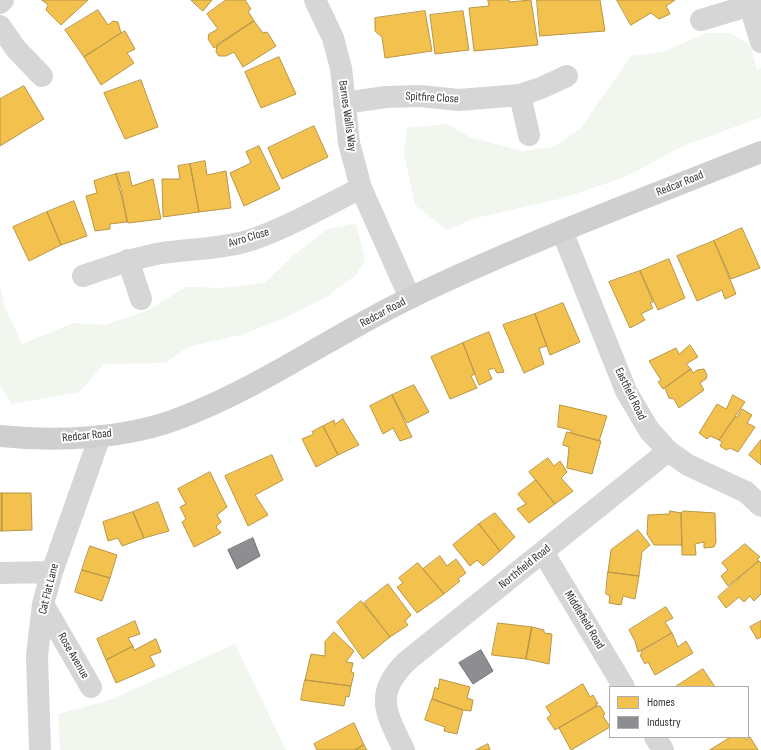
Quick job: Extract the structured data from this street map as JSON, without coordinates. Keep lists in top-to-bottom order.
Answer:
{
  "streets": {
    "street": [
      "Spitfire Close",
      "Barnes Wallis Way",
      "Redcar Road",
      "Avro Close",
      "Eastfield Road",
      "Northfield Road",
      "Cat Flat Lane",
      "Middlefield Road",
      "Rose Avenue"
    ]
  },
  "crossings": [
    ["Spitfire Close", "Barnes Wallis Way"],
    ["Barnes Wallis Way", "Redcar Road"],
    ["Barnes Wallis Way", "Avro Close"],
    ["Redcar Road", "Eastfield Road"],
    ["Redcar Road", "Cat Flat Lane"],
    ["Eastfield Road", "Northfield Road"],
    ["Northfield Road", "Middlefield Road"],
    ["Cat Flat Lane", "Rose Avenue"]
  ],
  "legend": ["Homes", "Industry"]
}
